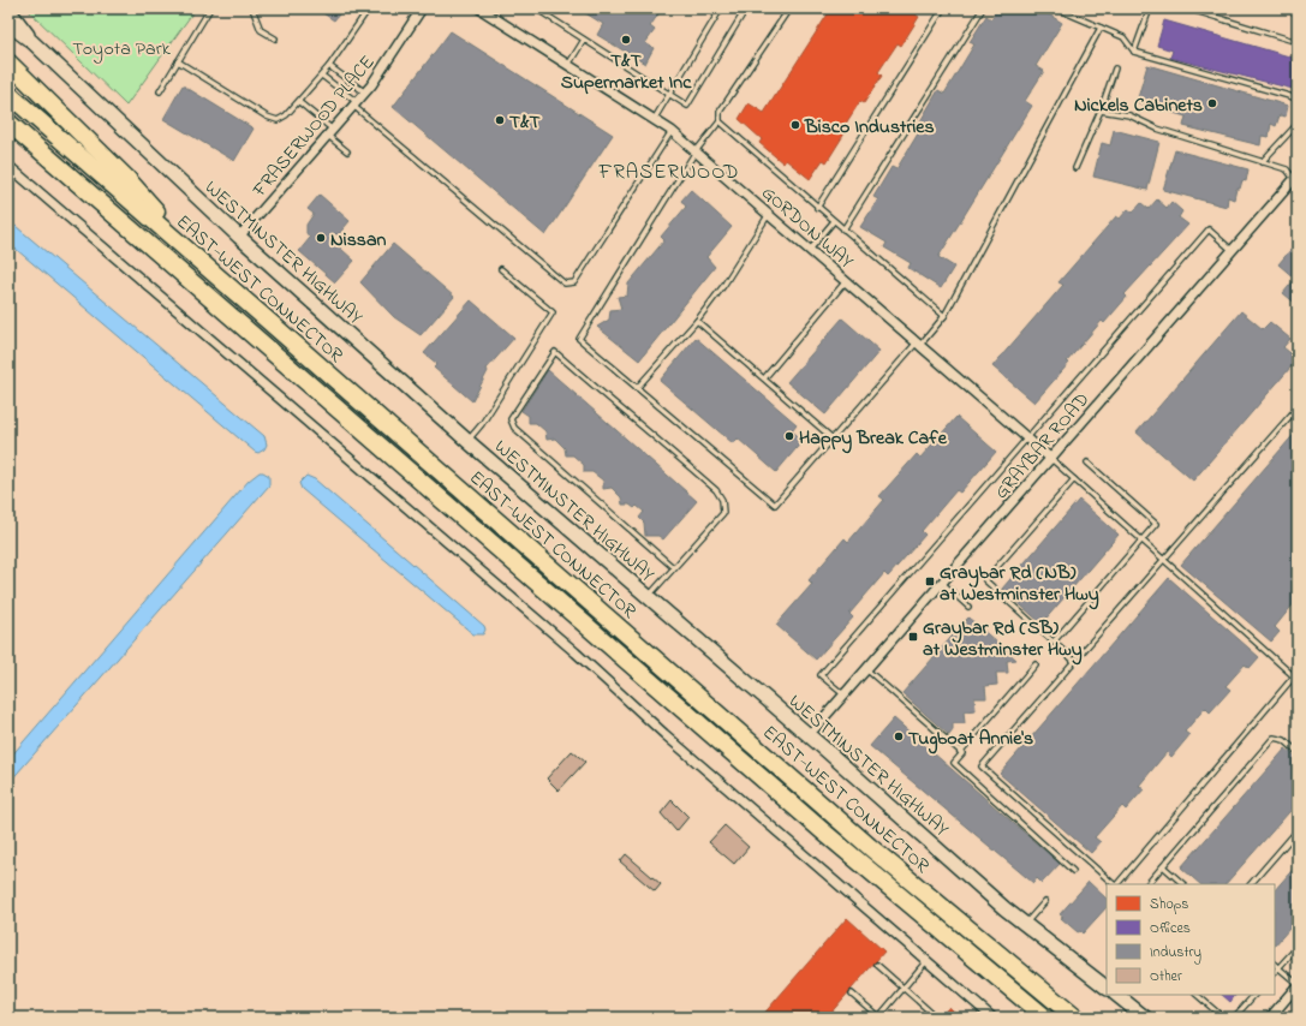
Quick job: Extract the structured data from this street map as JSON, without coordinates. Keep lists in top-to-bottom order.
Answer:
{
  "streets": {
    "highway": ["EAST-WEST CONNECTOR"],
    "main road": ["WESTMINSTER HIGHWAY"],
    "street": ["FRASERWOOD PLACE", "GORDON WAY", "GRAYBAR ROAD"]
  },
  "crossings": [
    ["FRASERWOOD PLACE", "WESTMINSTER HIGHWAY"],
    ["GORDON WAY", "GRAYBAR ROAD"],
    ["WESTMINSTER HIGHWAY", "GRAYBAR ROAD"]
  ],
  "districts": ["FRASERWOOD"],
  "parks": ["Toyota Park"],
  "places": {
    "other": [
      "T&T Supermarket Inc",
      "Nickels Cabinets",
      "T&T",
      "Bisco Industries",
      "Nissan",
      "Happy Break Cafe",
      "Tugboat Annie's"
    ],
    "transit": ["Graybar Rd (NB) at Westminster Hwy", "Graybar Rd (SB) at Westminster Hwy"]
  },
  "legend": [
    "Shops",
    "Offices",
    "Industry",
    "Other"
  ]
}
